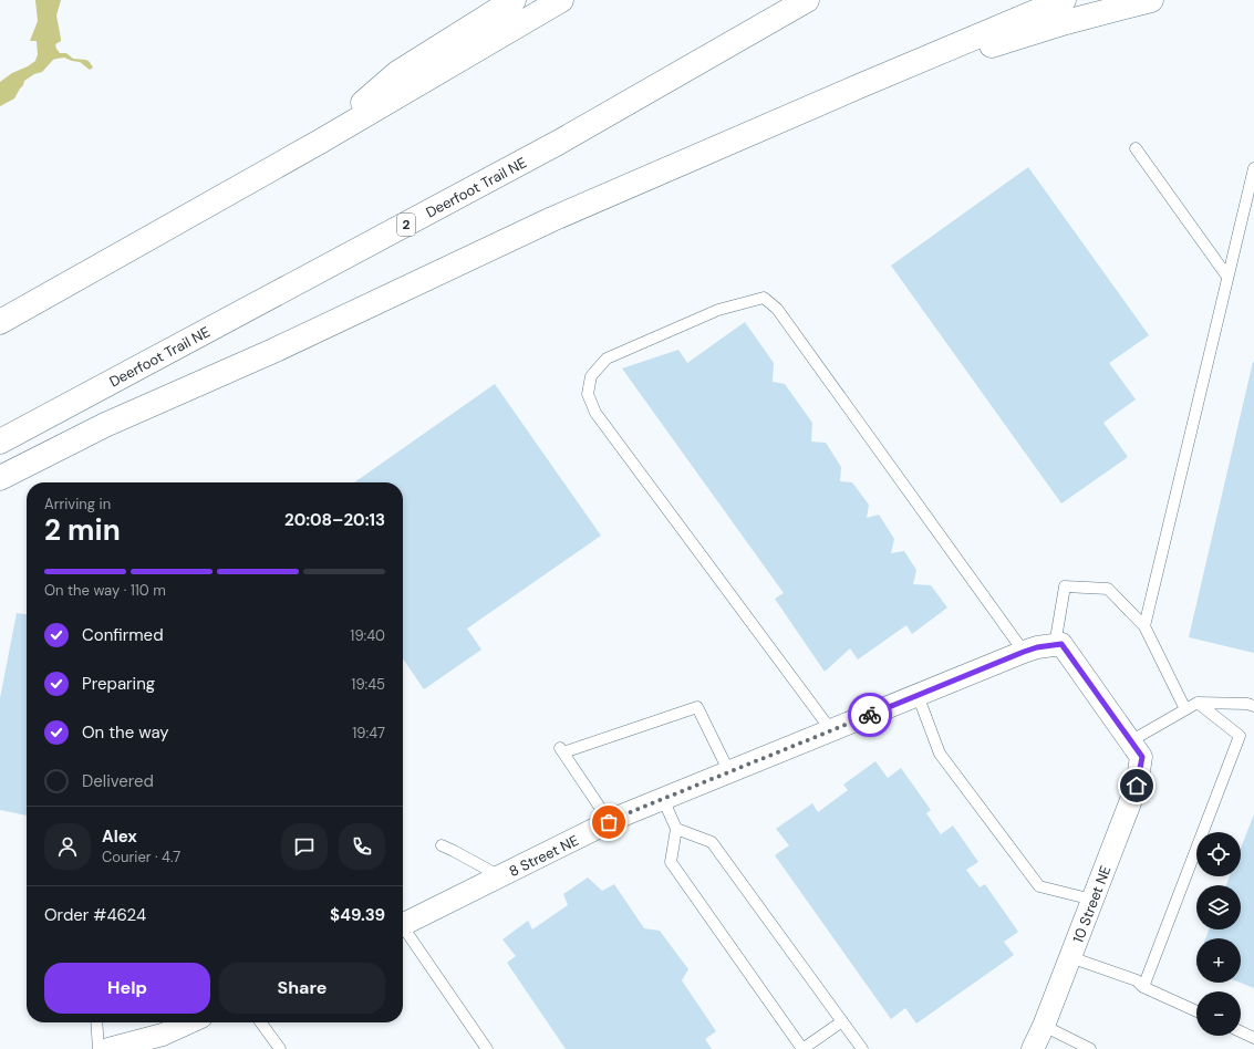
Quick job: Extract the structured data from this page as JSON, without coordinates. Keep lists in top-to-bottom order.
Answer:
{
  "streets": {
    "highway": ["Deerfoot Trail NE", "2"],
    "street": ["8 Street NE", "10 Street NE"]
  },
  "page": {
    "heading": ["2 min", "Arriving in", "20:08–20:13"],
    "panel": [
      "Alex",
      "Courier · 4.7",
      "Order #4624",
      "$49.39"
    ],
    "bar": "On the way · 110 m",
    "list": [
      ["Confirmed", "19:40"],
      ["Preparing", "19:45"],
      ["On the way", "19:47"],
      "Delivered"
    ],
    "map_buttons": ["+", "−"],
    "buttons": ["Help", "Share"]
  }
}
